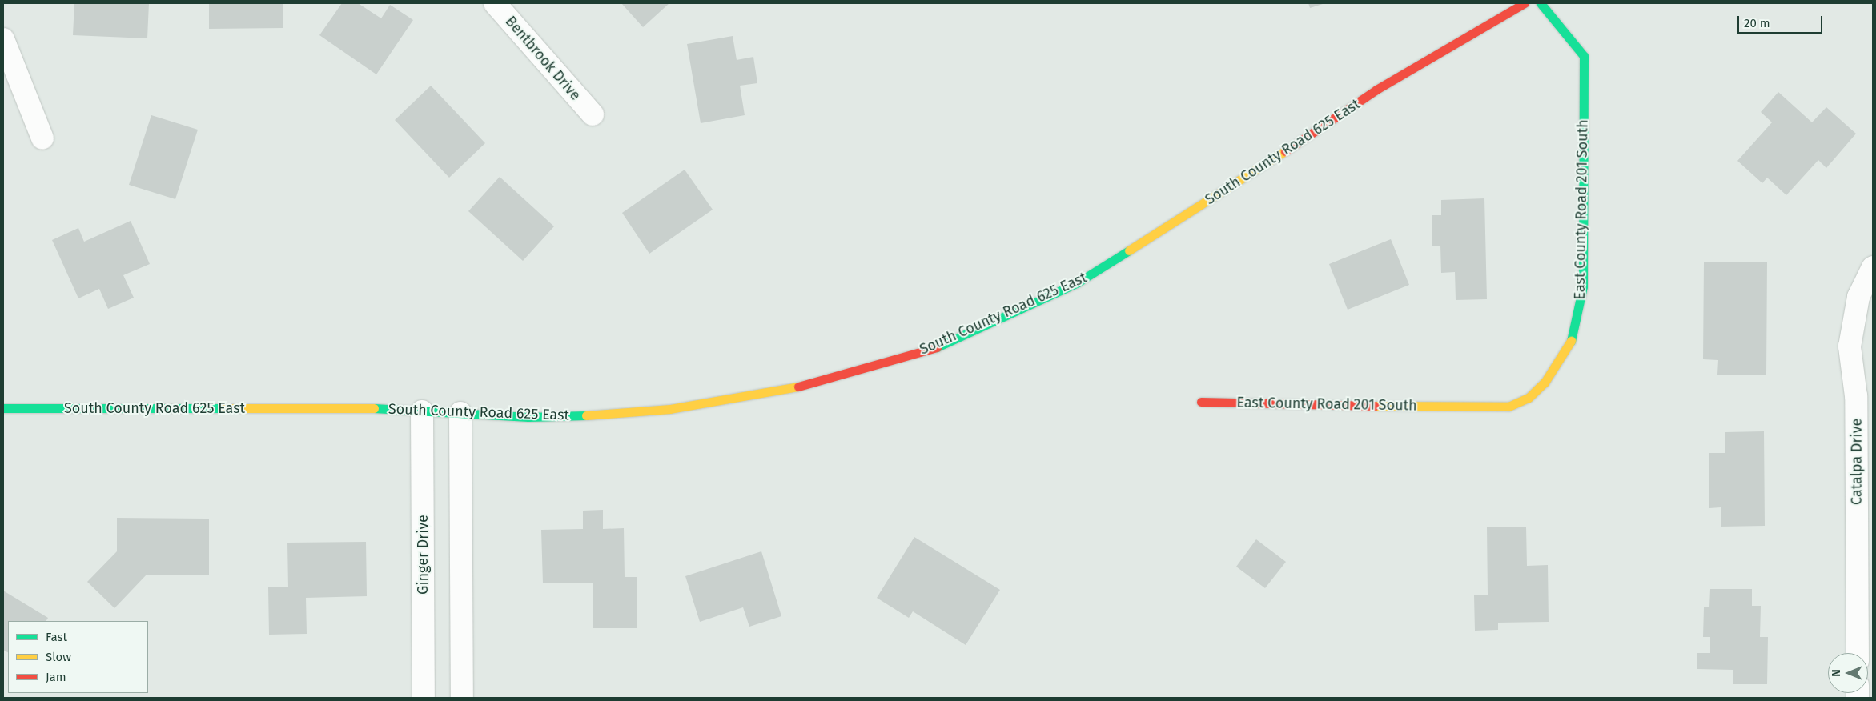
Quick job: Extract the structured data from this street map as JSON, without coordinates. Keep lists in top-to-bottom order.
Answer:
{
  "streets": {
    "street": [
      "Bentbrook Drive",
      "South County Road 625 East",
      "East County Road 201 South",
      "Catalpa Drive",
      "Ginger Drive"
    ]
  },
  "crossings": [
    ["South County Road 625 East", "Ginger Drive"]
  ],
  "legend": ["Fast", "Slow", "Jam"],
  "scale_bar": "20 m",
  "north": "left"
}
